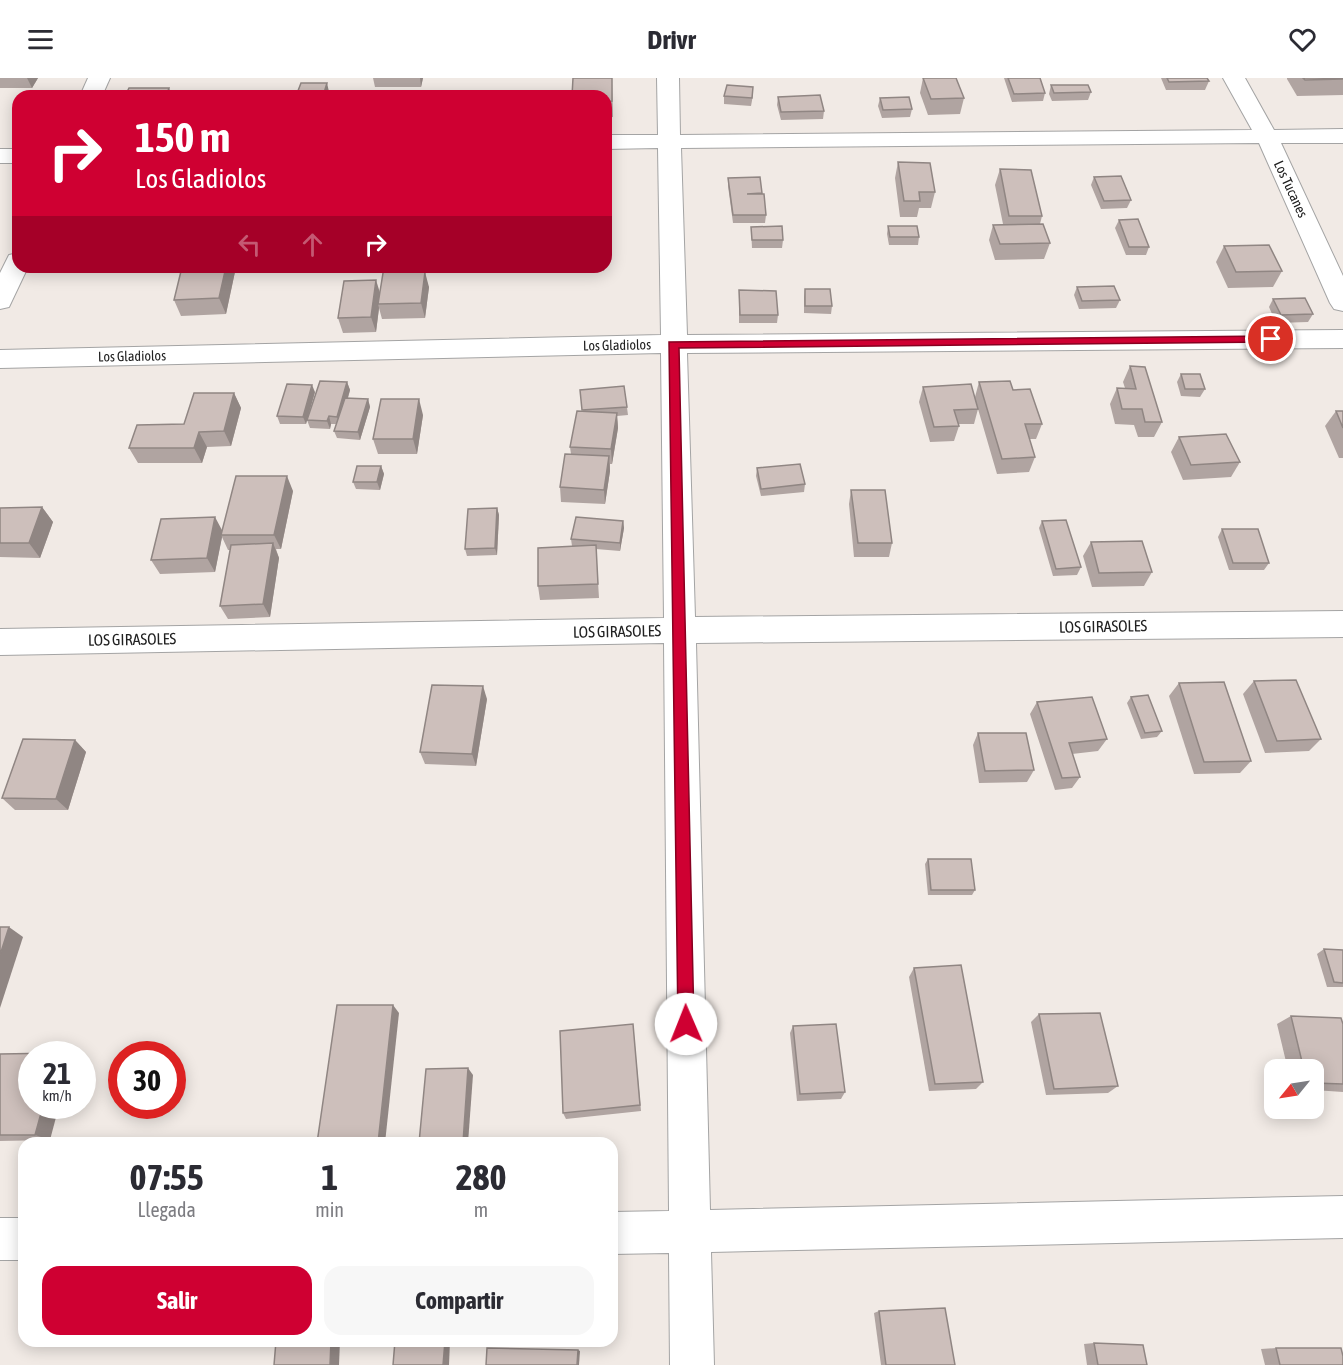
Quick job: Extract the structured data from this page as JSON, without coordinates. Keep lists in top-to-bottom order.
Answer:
{
  "streets": {
    "street": ["Los Tucanes", "Los Gladiolos", "LOS GIRASOLES"]
  },
  "north": "bottom left",
  "page": {
    "header": "Drivr",
    "turn": ["150 m", "Los Gladiolos"],
    "speed": "21 km/h",
    "limit": "30",
    "eta": [
      "07:55",
      "Llegada",
      "1",
      "min",
      "280",
      "m"
    ],
    "buttons": ["Salir", "Compartir"]
  }
}
